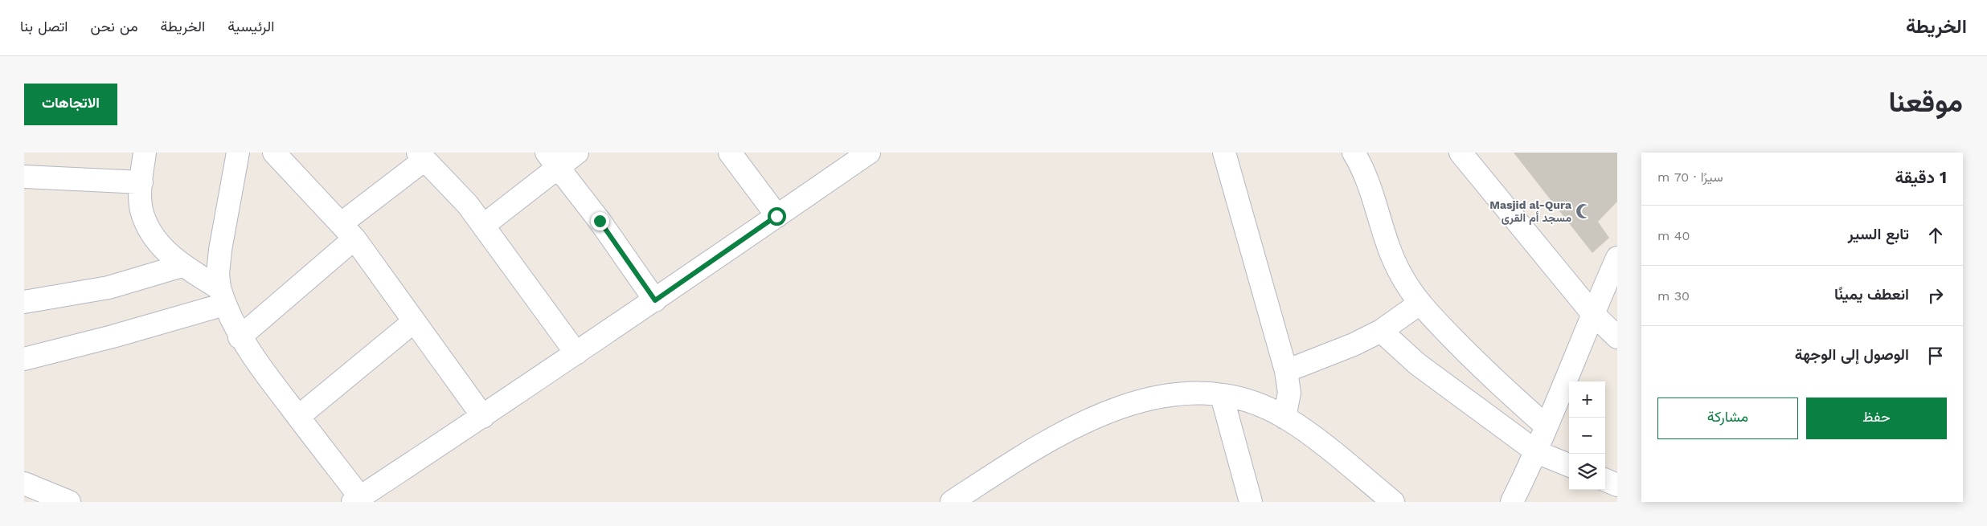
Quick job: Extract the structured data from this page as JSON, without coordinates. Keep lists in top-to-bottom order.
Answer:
{
  "places": {
    "mosque": ["Masjid al-Qura مسجد أم القرى"]
  },
  "page": {
    "header": "الخريطة",
    "nav": [
      "الرئيسية",
      "الخريطة",
      "من نحن",
      "اتصل بنا"
    ],
    "title": "موقعنا",
    "buttons": [
      "الاتجاهات",
      ["حفظ", "مشاركة"]
    ],
    "heading": ["1 دقيقة", "سيرًا · 70 m"],
    "list": [
      ["تابع السير", "40 m"],
      ["انعطف يمينًا", "30 m"],
      "الوصول إلى الوجهة"
    ],
    "map_buttons": ["+", "−"]
  }
}
